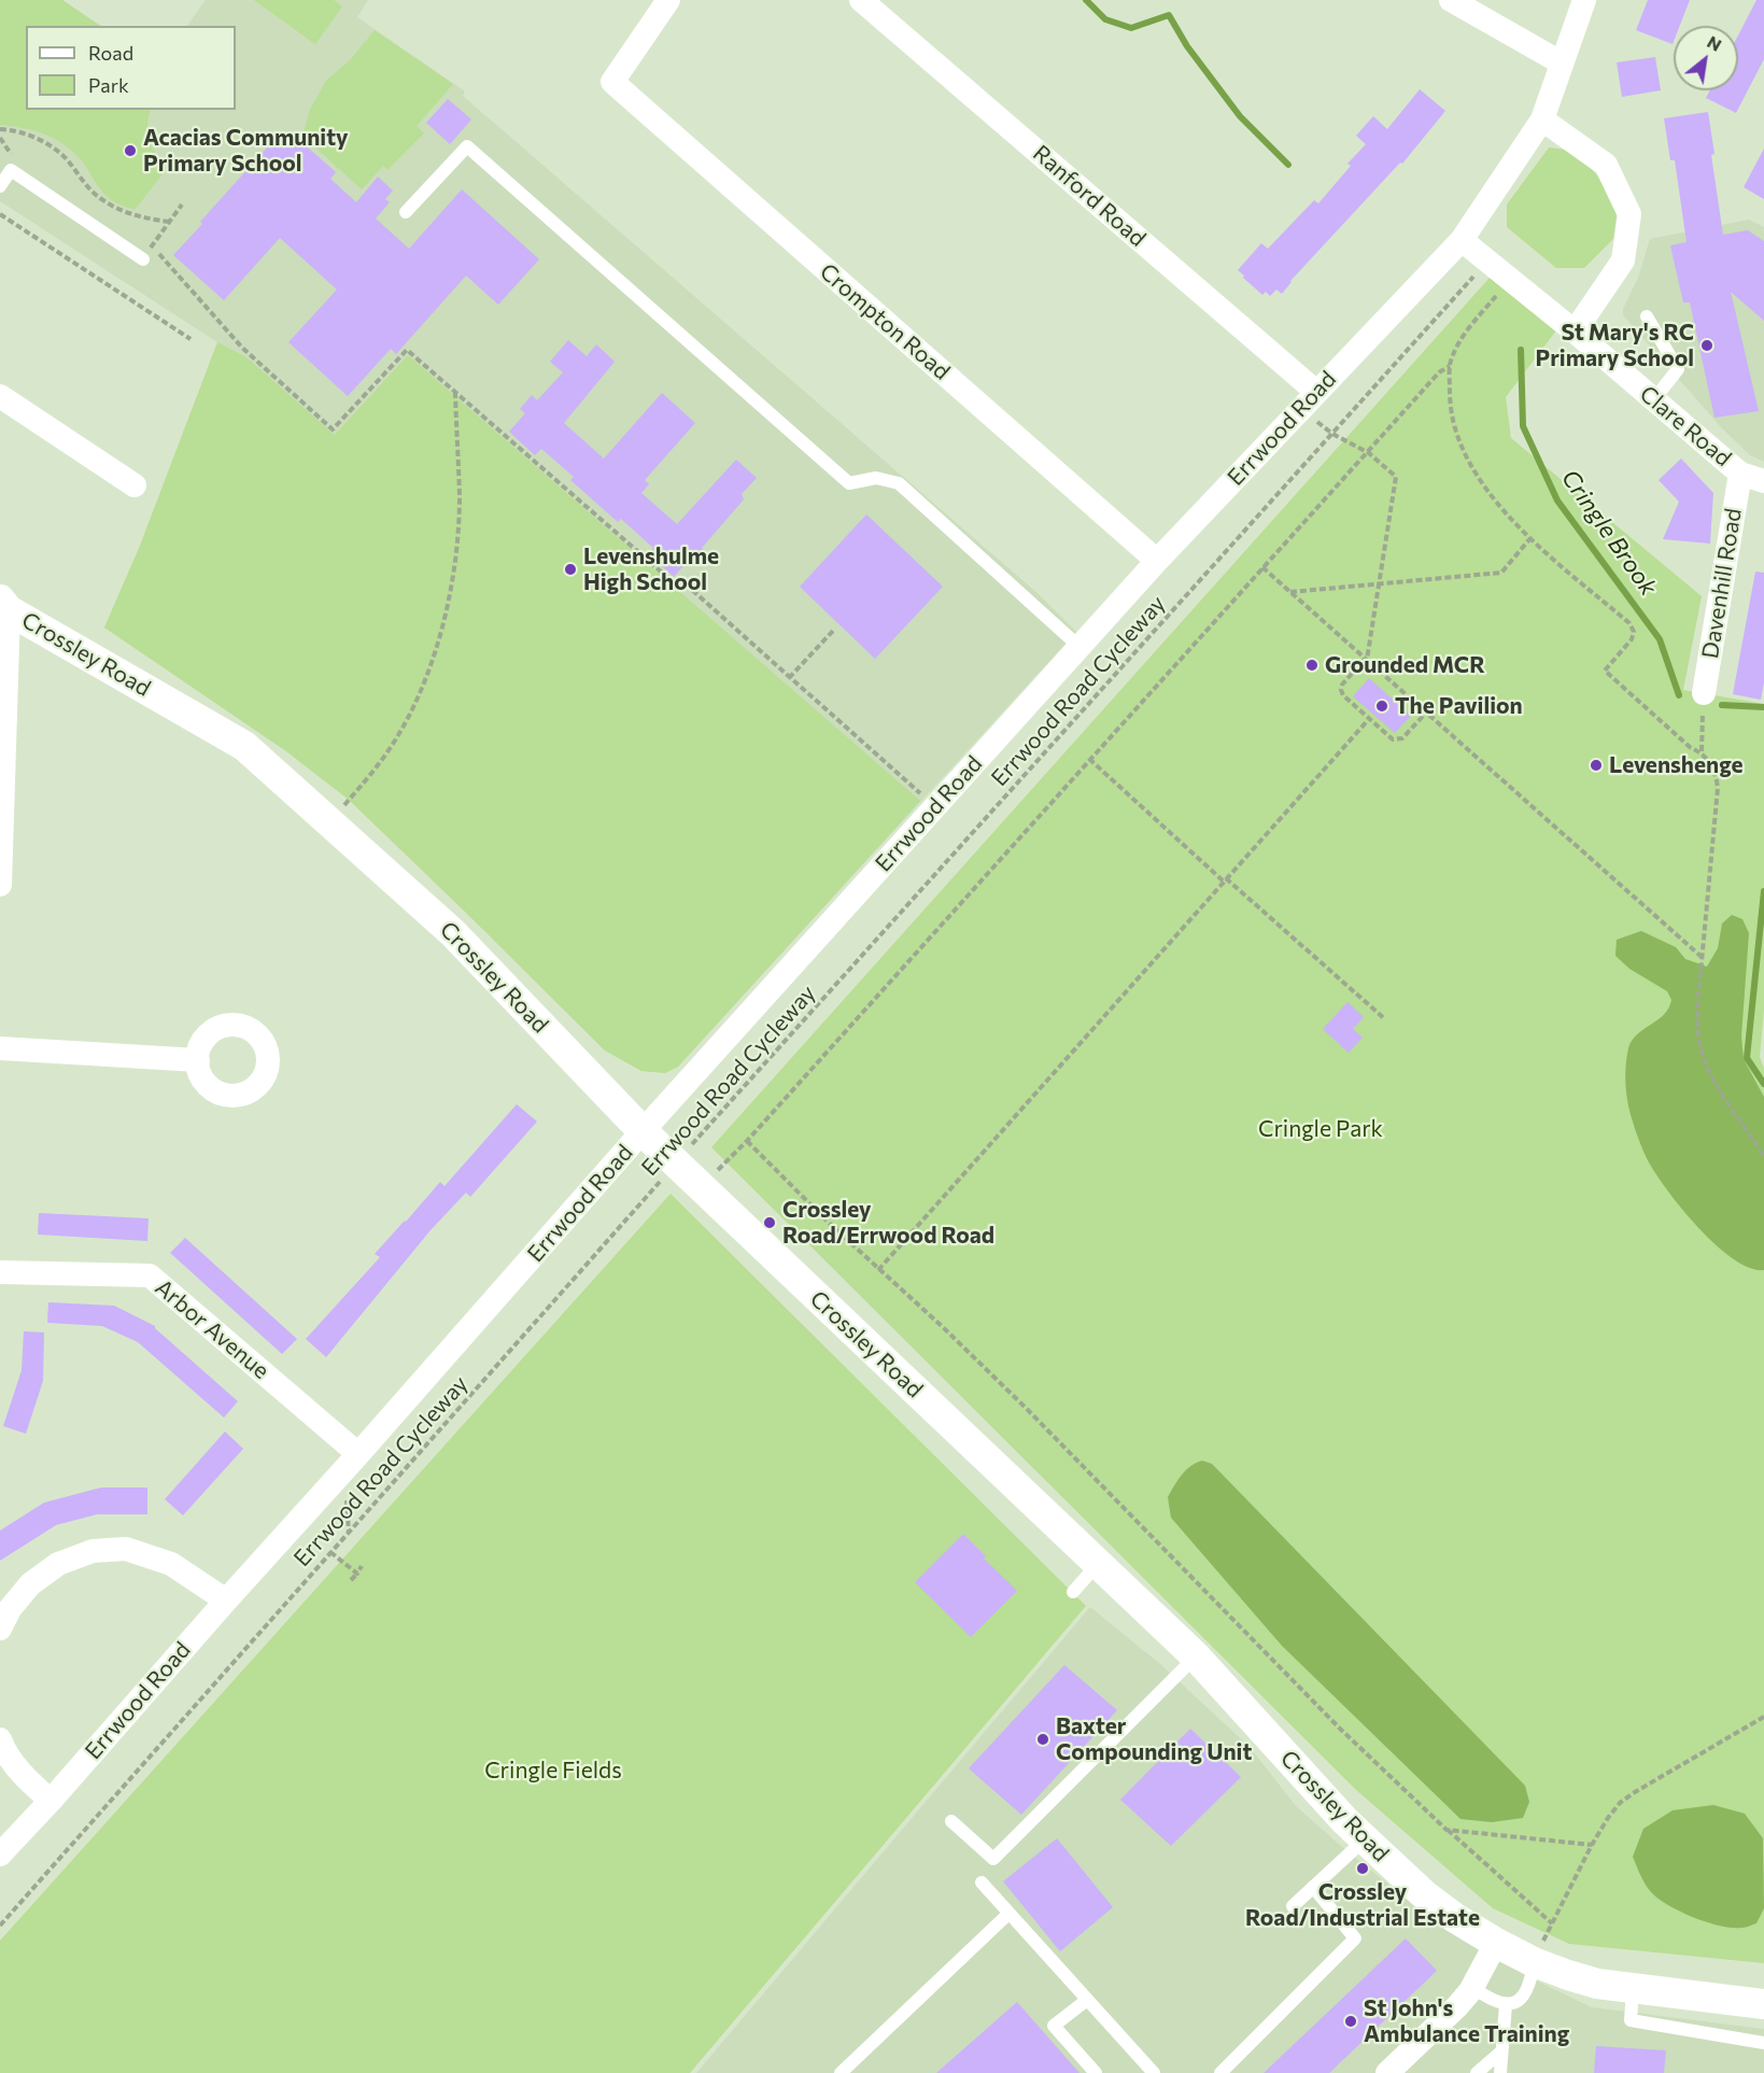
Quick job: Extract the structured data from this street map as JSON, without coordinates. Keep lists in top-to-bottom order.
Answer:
{
  "streets": {
    "street": [
      "Ranford Road",
      "Crompton Road",
      "Clare Road",
      "Errwood Road",
      "Davenhill Road",
      "Crossley Road",
      "Arbor Avenue"
    ],
    "path": ["Errwood Road Cycleway"]
  },
  "crossings": [
    ["Ranford Road", "Errwood Road"],
    ["Crompton Road", "Errwood Road"],
    ["Clare Road", "Errwood Road"],
    ["Clare Road", "Davenhill Road"],
    ["Clare Road", "Errwood Road Cycleway"],
    ["Errwood Road", "Crossley Road"],
    ["Errwood Road", "Arbor Avenue"],
    ["Crossley Road", "Errwood Road Cycleway"]
  ],
  "water": ["Cringle Brook"],
  "parks": ["Cringle Park", "Cringle Fields"],
  "places": [
    "Acacias Community Primary School",
    "St Mary's RC Primary School",
    "Levenshulme High School",
    "Grounded MCR",
    "The Pavilion",
    "Levenshenge",
    "Crossley Road/Errwood Road",
    "Baxter Compounding Unit",
    "Crossley Road/Industrial Estate",
    "St John's Ambulance Training"
  ],
  "legend": ["Road", "Park"],
  "north": "top right"
}
